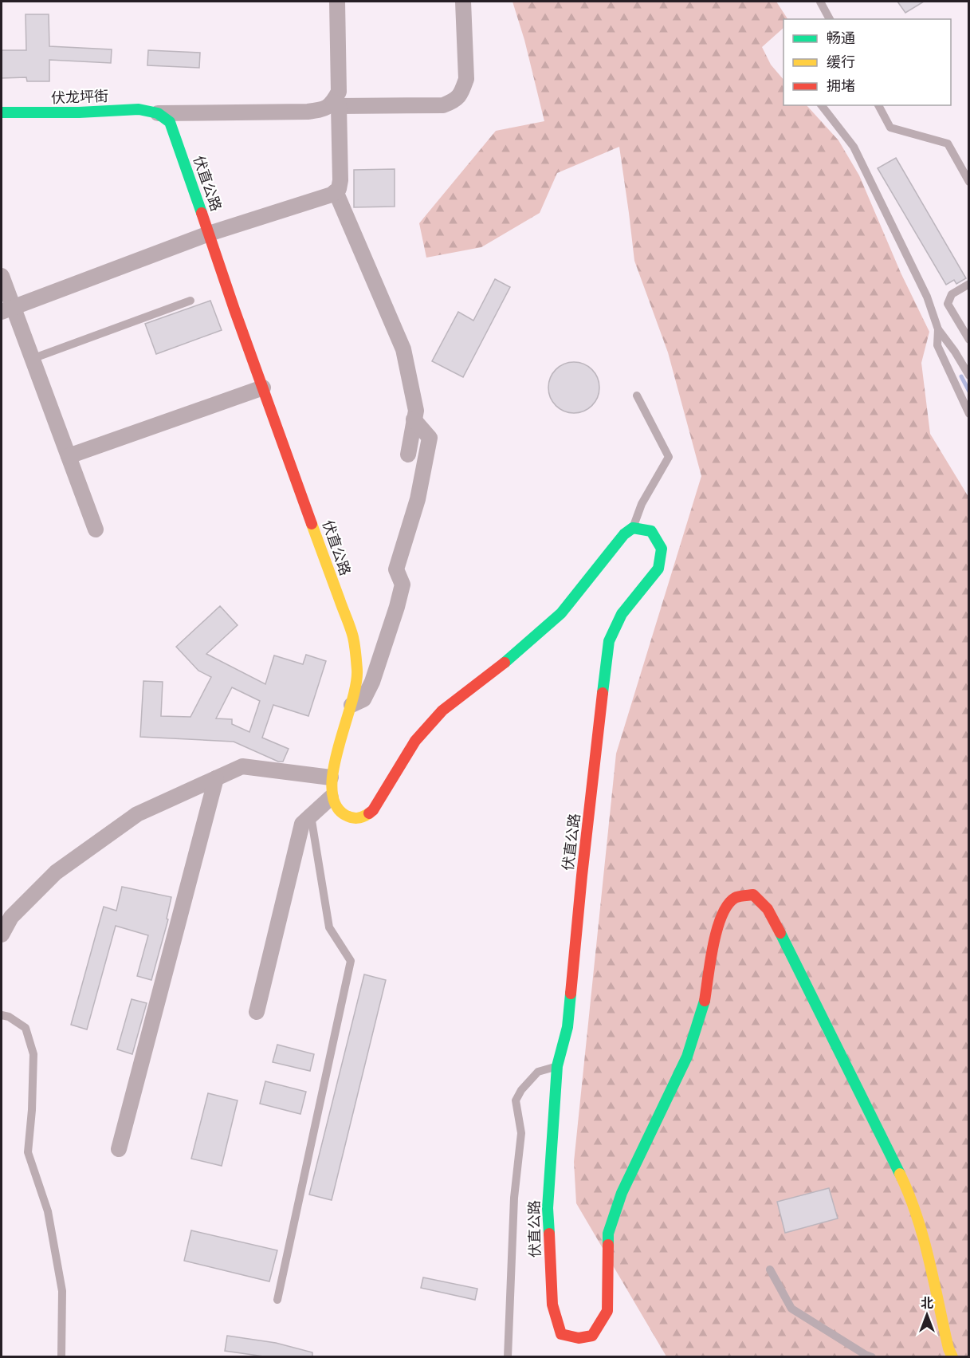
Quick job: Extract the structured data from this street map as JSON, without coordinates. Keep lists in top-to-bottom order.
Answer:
{
  "streets": {
    "main road": ["伏龙坪街", "伏直公路"]
  },
  "crossings": [
    ["伏龙坪街", "伏直公路"]
  ],
  "legend": ["畅通", "缓行", "拥堵"],
  "north": "top"
}
